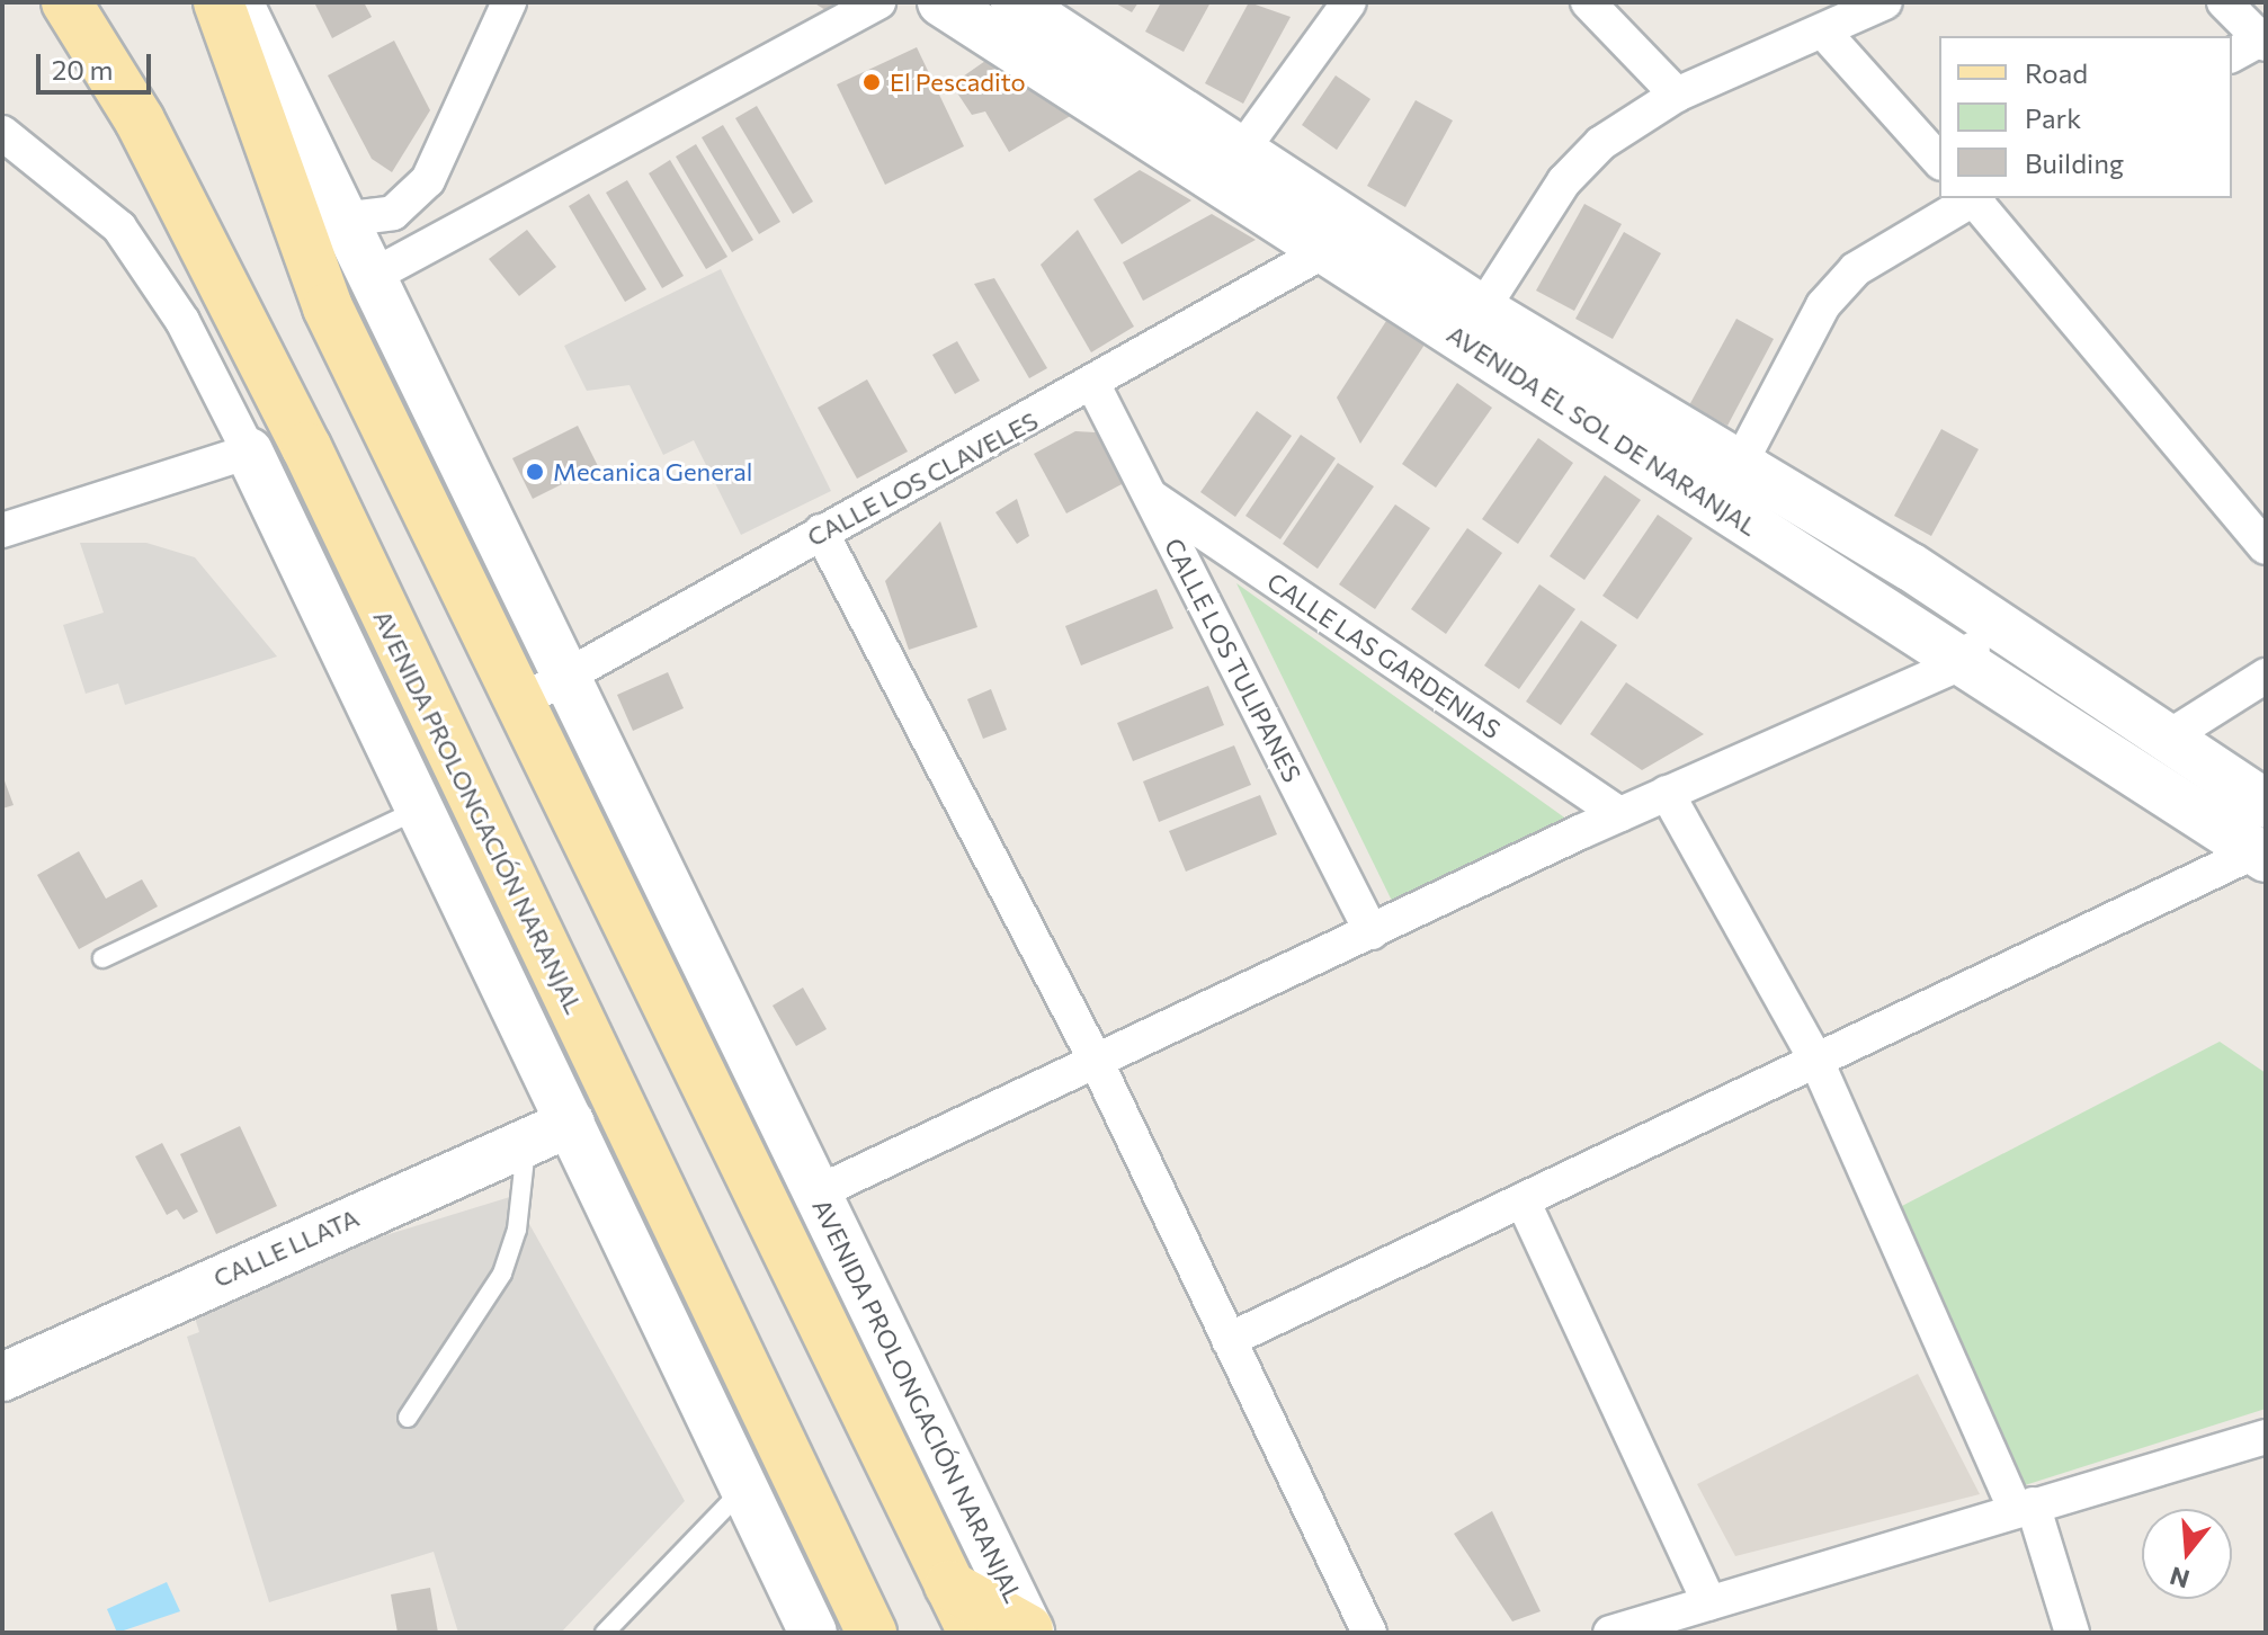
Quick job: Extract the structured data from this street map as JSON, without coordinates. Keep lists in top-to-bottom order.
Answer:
{
  "streets": {
    "main road": ["AVENIDA PROLONGACIÓN NARANJAL"],
    "street": [
      "AVENIDA EL SOL DE NARANJAL",
      "CALLE LOS CLAVELES",
      "CALLE LAS GARDENIAS",
      "CALLE LOS TULIPANES",
      "CALLE LLATA"
    ]
  },
  "crossings": [
    ["AVENIDA EL SOL DE NARANJAL", "CALLE LOS CLAVELES"],
    ["CALLE LOS CLAVELES", "CALLE LOS TULIPANES"],
    ["CALLE LOS CLAVELES", "AVENIDA PROLONGACIÓN NARANJAL"],
    ["CALLE LAS GARDENIAS", "CALLE LOS TULIPANES"],
    ["AVENIDA PROLONGACIÓN NARANJAL", "CALLE LLATA"]
  ],
  "places": ["El Pescadito", "Mecanica General"],
  "legend": ["Road", "Park", "Building"],
  "scale_bar": "20 m",
  "north": "bottom"
}
